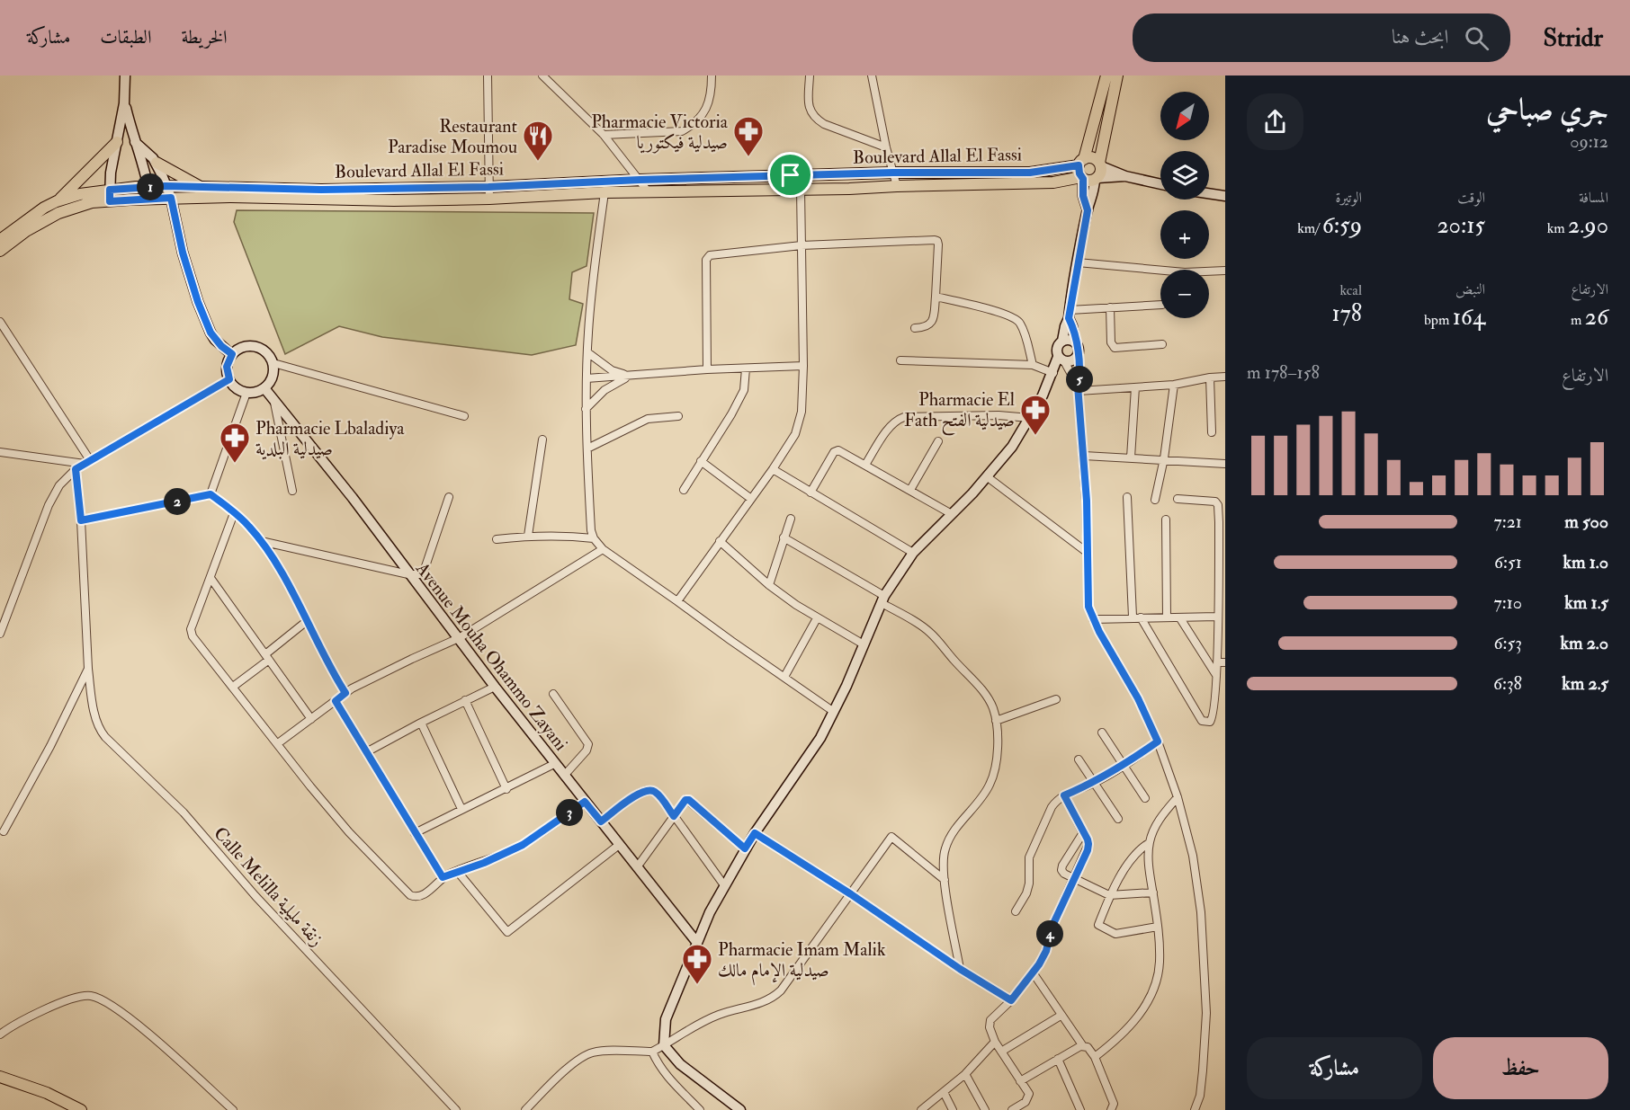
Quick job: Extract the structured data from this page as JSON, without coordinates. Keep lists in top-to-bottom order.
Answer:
{
  "streets": {
    "main road": ["Boulevard Allal El Fassi"],
    "street": ["Avenue Mouha Ohammo Zayani", "Calle Melilla زنقة مليلية"]
  },
  "places": {
    "pharmacy": [
      "Pharmacie Victoria صيدلية فيكتوريا",
      "Pharmacie El Fath صيدلية الفتح",
      "Pharmacie Lbaladiya صيدلية البلدية",
      "Pharmacie Imam Malik صيدلية الإمام مالك"
    ],
    "restaurant": ["Restaurant Paradise Moumou"]
  },
  "north": "bottom left",
  "page": {
    "header": "Stridr",
    "search": "ابحث هنا",
    "nav": ["الخريطة", "الطبقات", "مشاركة"],
    "heading": ["جري صباحي", "09:12"],
    "map_buttons": ["+", "−"],
    "stats": [
      ["المسافة", "2.90 km"],
      ["الوقت", "20:15"],
      ["الوتيرة", "6:59 /km"],
      ["الارتفاع", "26 m"],
      ["النبض", "164 bpm"],
      ["kcal", "178"]
    ],
    "pins": [
      "1",
      "5",
      "2",
      "3",
      "4"
    ],
    "chart": ["الارتفاع", "158–178 m"],
    "list": [
      {
        "name": "500 m",
        "note": "7:21"
      },
      {
        "name": "1.0 km",
        "note": "6:51"
      },
      {
        "name": "1.5 km",
        "note": "7:10"
      },
      {
        "name": "2.0 km",
        "note": "6:53"
      },
      {
        "name": "2.5 km",
        "note": "6:38"
      }
    ],
    "buttons": ["حفظ", "مشاركة"]
  }
}
